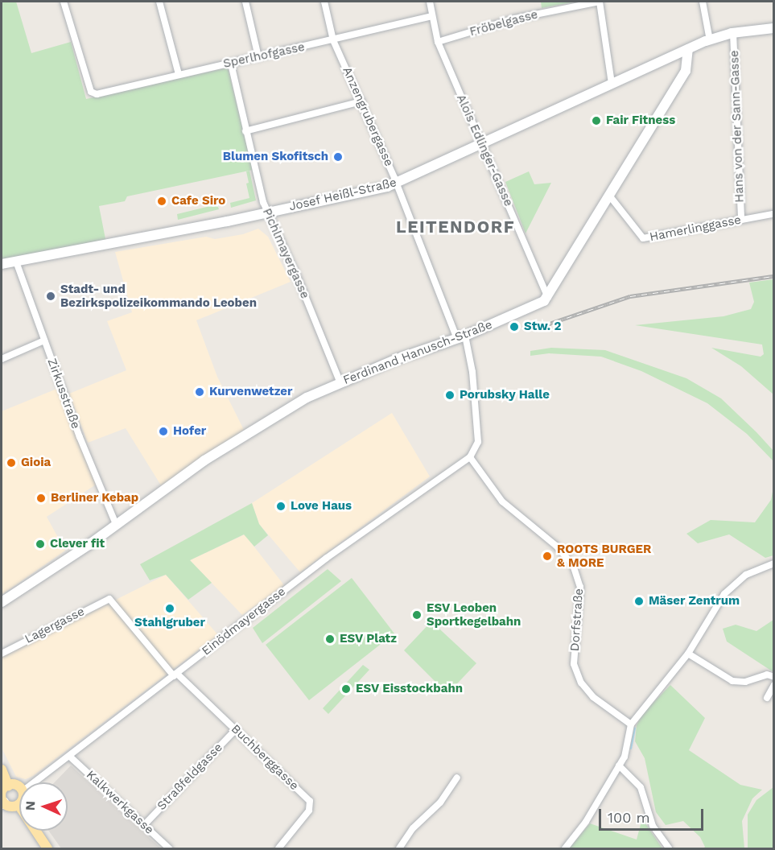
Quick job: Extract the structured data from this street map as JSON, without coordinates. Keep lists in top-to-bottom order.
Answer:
{
  "streets": {
    "street": [
      "Fröbelgasse",
      "Sperlhofgasse",
      "Anzengrubergasse",
      "Hans von der Sann-Gasse",
      "Alois Edlinger-Gasse",
      "Josef Heißl-Straße",
      "Hamerlinggasse",
      "Pichlmayergasse",
      "Ferdinand Hanusch-Straße",
      "Zirkusstraße",
      "Dorfstraße",
      "Einödmayergasse",
      "Lagergasse",
      "Buchberggasse",
      "Straßfeldgasse",
      "Kalkwerkgasse"
    ]
  },
  "crossings": [
    ["Fröbelgasse", "Alois Edlinger-Gasse"],
    ["Sperlhofgasse", "Anzengrubergasse"],
    ["Sperlhofgasse", "Alois Edlinger-Gasse"],
    ["Sperlhofgasse", "Pichlmayergasse"],
    ["Anzengrubergasse", "Josef Heißl-Straße"],
    ["Anzengrubergasse", "Ferdinand Hanusch-Straße"],
    ["Hans von der Sann-Gasse", "Josef Heißl-Straße"],
    ["Hans von der Sann-Gasse", "Hamerlinggasse"],
    ["Alois Edlinger-Gasse", "Josef Heißl-Straße"],
    ["Alois Edlinger-Gasse", "Ferdinand Hanusch-Straße"],
    ["Josef Heißl-Straße", "Pichlmayergasse"],
    ["Josef Heißl-Straße", "Zirkusstraße"],
    ["Pichlmayergasse", "Ferdinand Hanusch-Straße"],
    ["Ferdinand Hanusch-Straße", "Zirkusstraße"],
    ["Dorfstraße", "Einödmayergasse"],
    ["Einödmayergasse", "Buchberggasse"],
    ["Einödmayergasse", "Kalkwerkgasse"],
    ["Lagergasse", "Buchberggasse"],
    ["Buchberggasse", "Straßfeldgasse"],
    ["Straßfeldgasse", "Kalkwerkgasse"]
  ],
  "districts": ["LEITENDORF"],
  "places": [
    "Fair Fitness",
    "Blumen Skofitsch",
    "Cafe Siro",
    "Stadt- und Bezirkspolizeikommando Leoben",
    "Stw. 2",
    "Kurvenwetzer",
    "Porubsky Halle",
    "Hofer",
    "Gioia",
    "Berliner Kebap",
    "Love Haus",
    "Clever fit",
    "ROOTS BURGER & MORE",
    "Mäser Zentrum",
    "Stahlgruber",
    "ESV Leoben Sportkegelbahn",
    "ESV Platz",
    "ESV Eisstockbahn"
  ],
  "scale_bar": "100 m",
  "north": "left"
}
